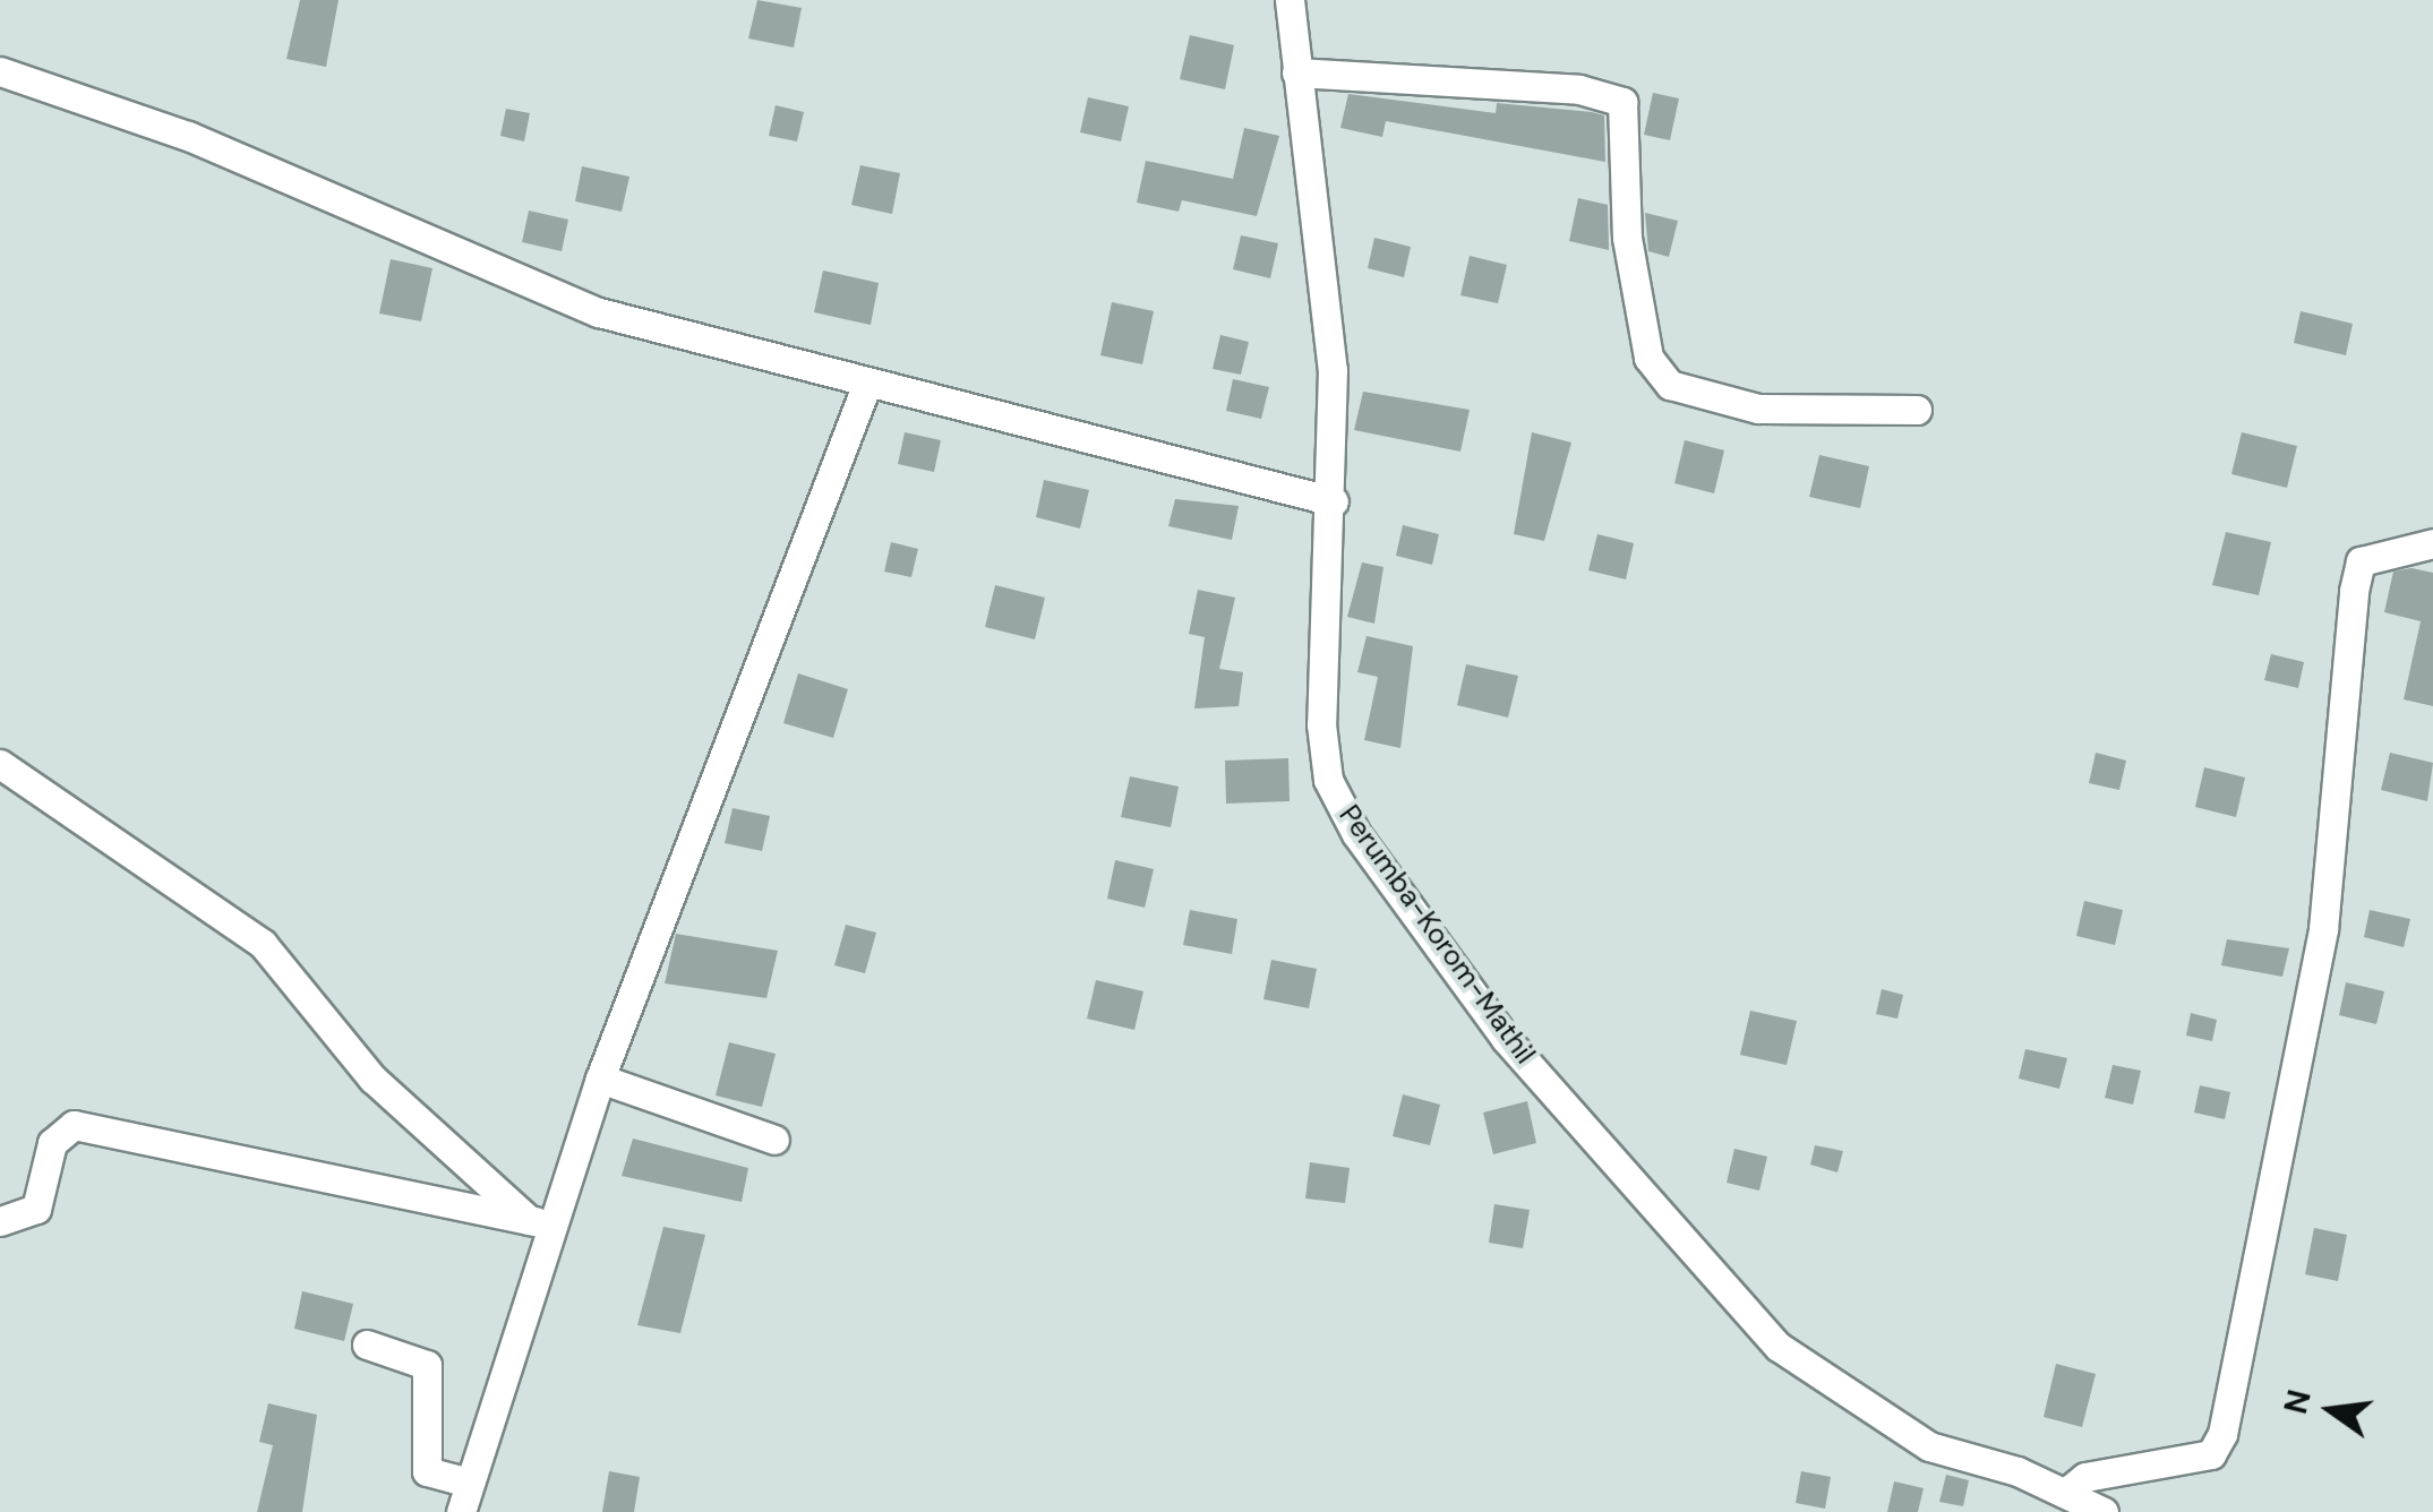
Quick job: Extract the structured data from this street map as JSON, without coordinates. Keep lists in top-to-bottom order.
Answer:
{
  "streets": {
    "street": ["Perumba-Korom-Mathil"]
  },
  "north": "left"
}
